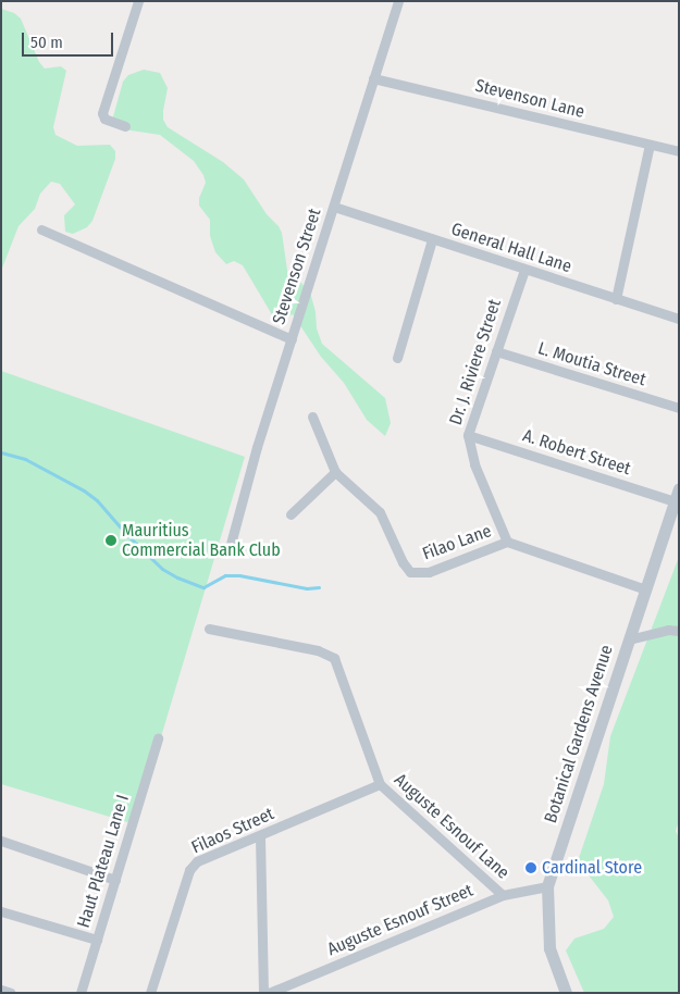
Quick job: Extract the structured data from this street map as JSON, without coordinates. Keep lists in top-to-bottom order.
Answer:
{
  "streets": {
    "street": [
      "Stevenson Lane",
      "General Hall Lane",
      "Stevenson Street",
      "Dr. J. Riviere Street",
      "L. Moutia Street",
      "A. Robert Street",
      "Filao Lane",
      "Botanical Gardens Avenue",
      "Auguste Esnouf Lane",
      "Filaos Street",
      "Haut Plateau Lane I",
      "Auguste Esnouf Street"
    ]
  },
  "crossings": [
    ["Stevenson Lane", "Stevenson Street"],
    ["General Hall Lane", "Stevenson Street"],
    ["General Hall Lane", "Dr. J. Riviere Street"],
    ["Dr. J. Riviere Street", "L. Moutia Street"],
    ["Dr. J. Riviere Street", "A. Robert Street"],
    ["Dr. J. Riviere Street", "Filao Lane"],
    ["A. Robert Street", "Botanical Gardens Avenue"],
    ["Botanical Gardens Avenue", "Auguste Esnouf Street"],
    ["Auguste Esnouf Lane", "Filaos Street"],
    ["Auguste Esnouf Lane", "Auguste Esnouf Street"]
  ],
  "places": ["Mauritius Commercial Bank Club", "Cardinal Store"],
  "scale_bar": "50 m"
}
